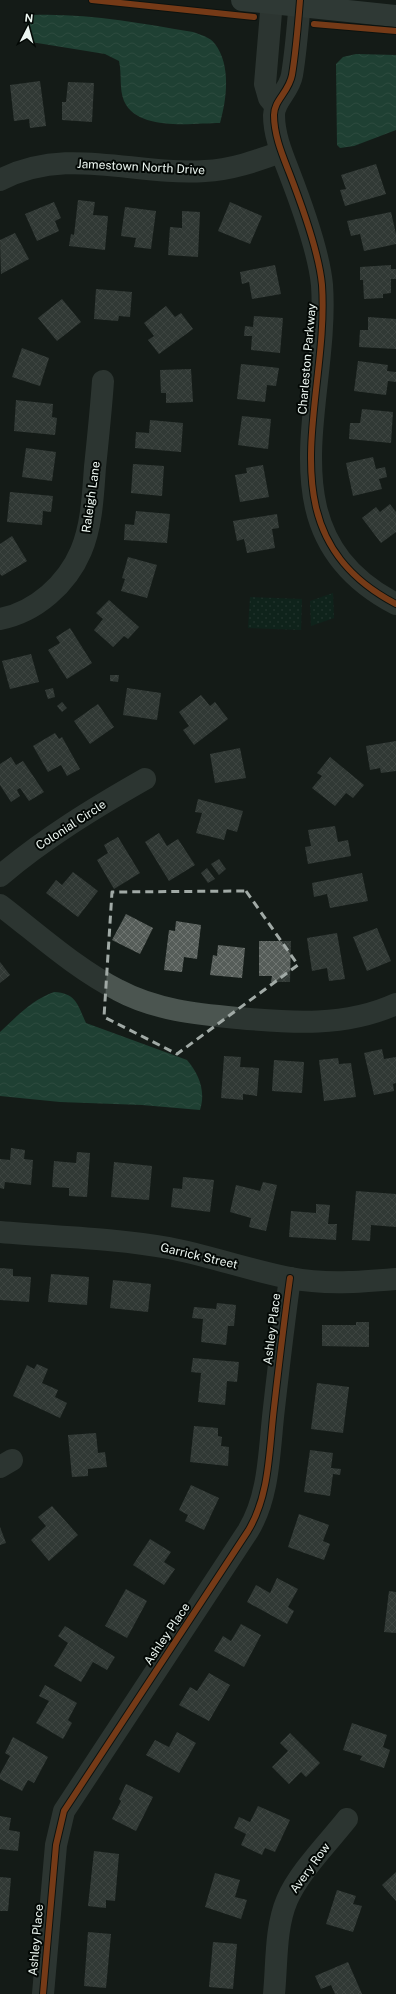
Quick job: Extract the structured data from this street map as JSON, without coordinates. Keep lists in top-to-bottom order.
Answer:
{
  "streets": {
    "street": [
      "Jamestown North Drive",
      "Charleston Parkway",
      "Raleigh Lane",
      "Colonial Circle",
      "Garrick Street",
      "Ashley Place",
      "Avery Row"
    ]
  },
  "crossings": [
    ["Jamestown North Drive", "Charleston Parkway"],
    ["Garrick Street", "Ashley Place"]
  ],
  "north": "top"
}
